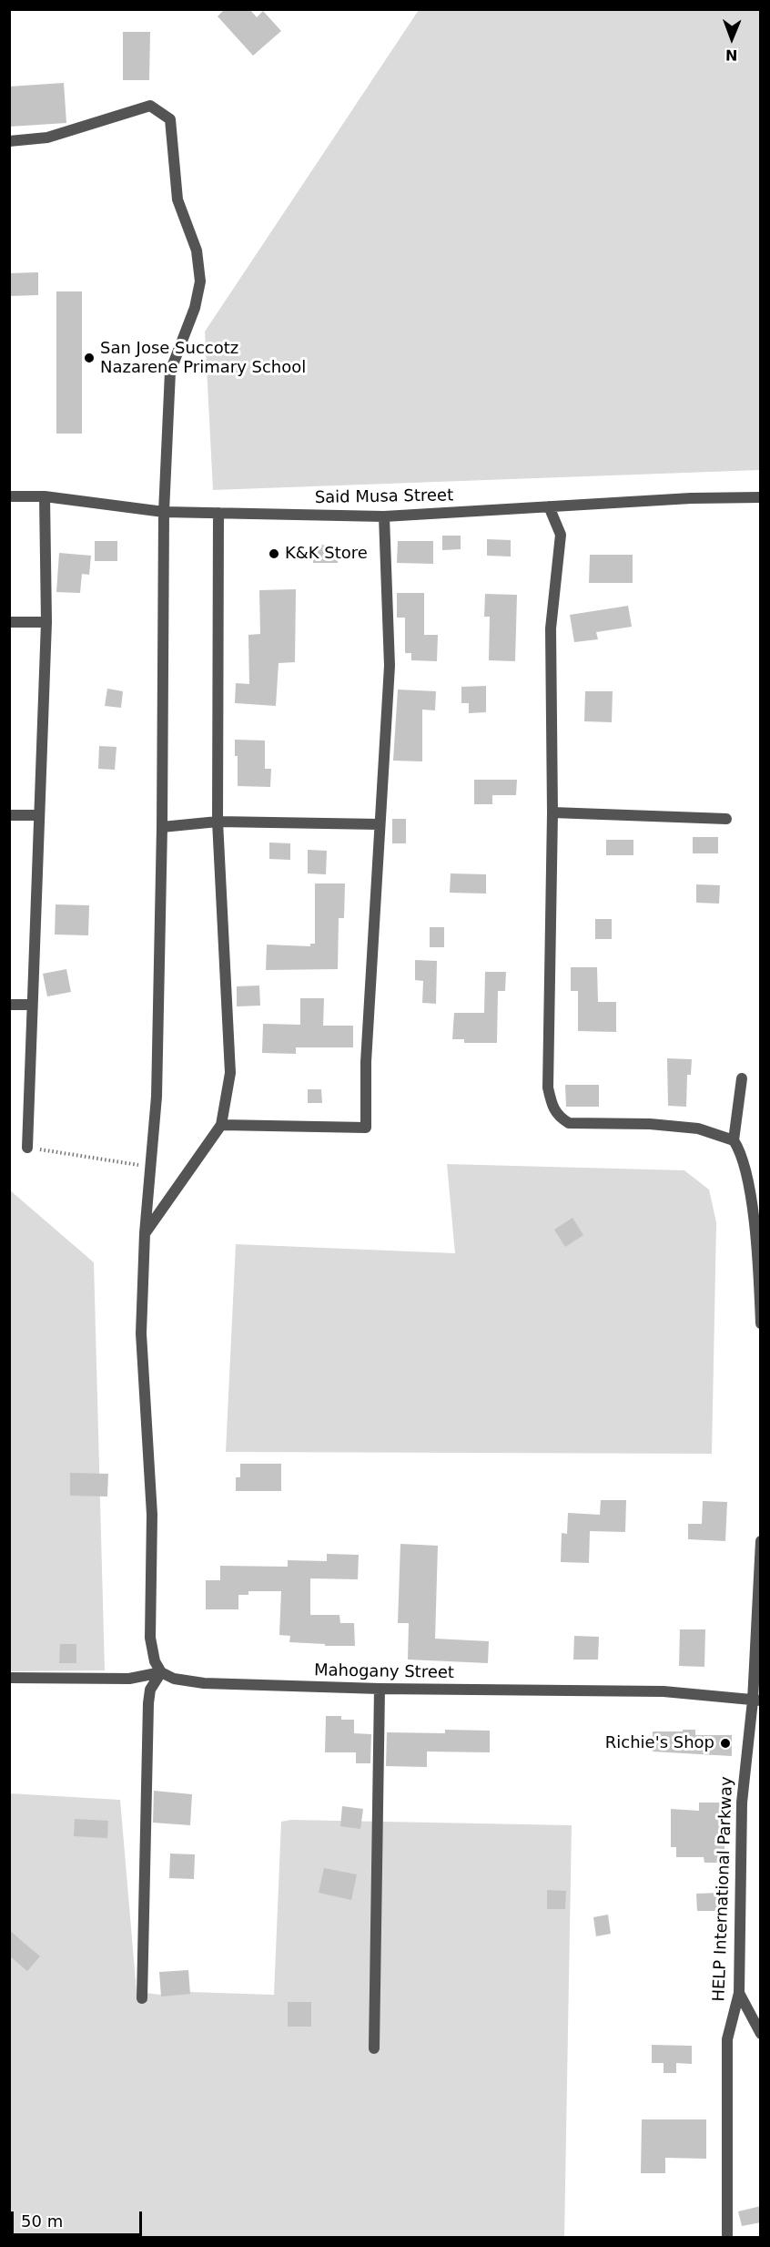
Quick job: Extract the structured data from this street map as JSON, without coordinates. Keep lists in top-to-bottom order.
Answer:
{
  "streets": {
    "street": ["Said Musa Street", "Mahogany Street", "HELP International Parkway"]
  },
  "crossings": [
    ["Mahogany Street", "HELP International Parkway"]
  ],
  "places": ["San Jose Succotz Nazarene Primary School", "K&K Store", "Richie's Shop"],
  "scale_bar": "50 m",
  "north": "bottom"
}
